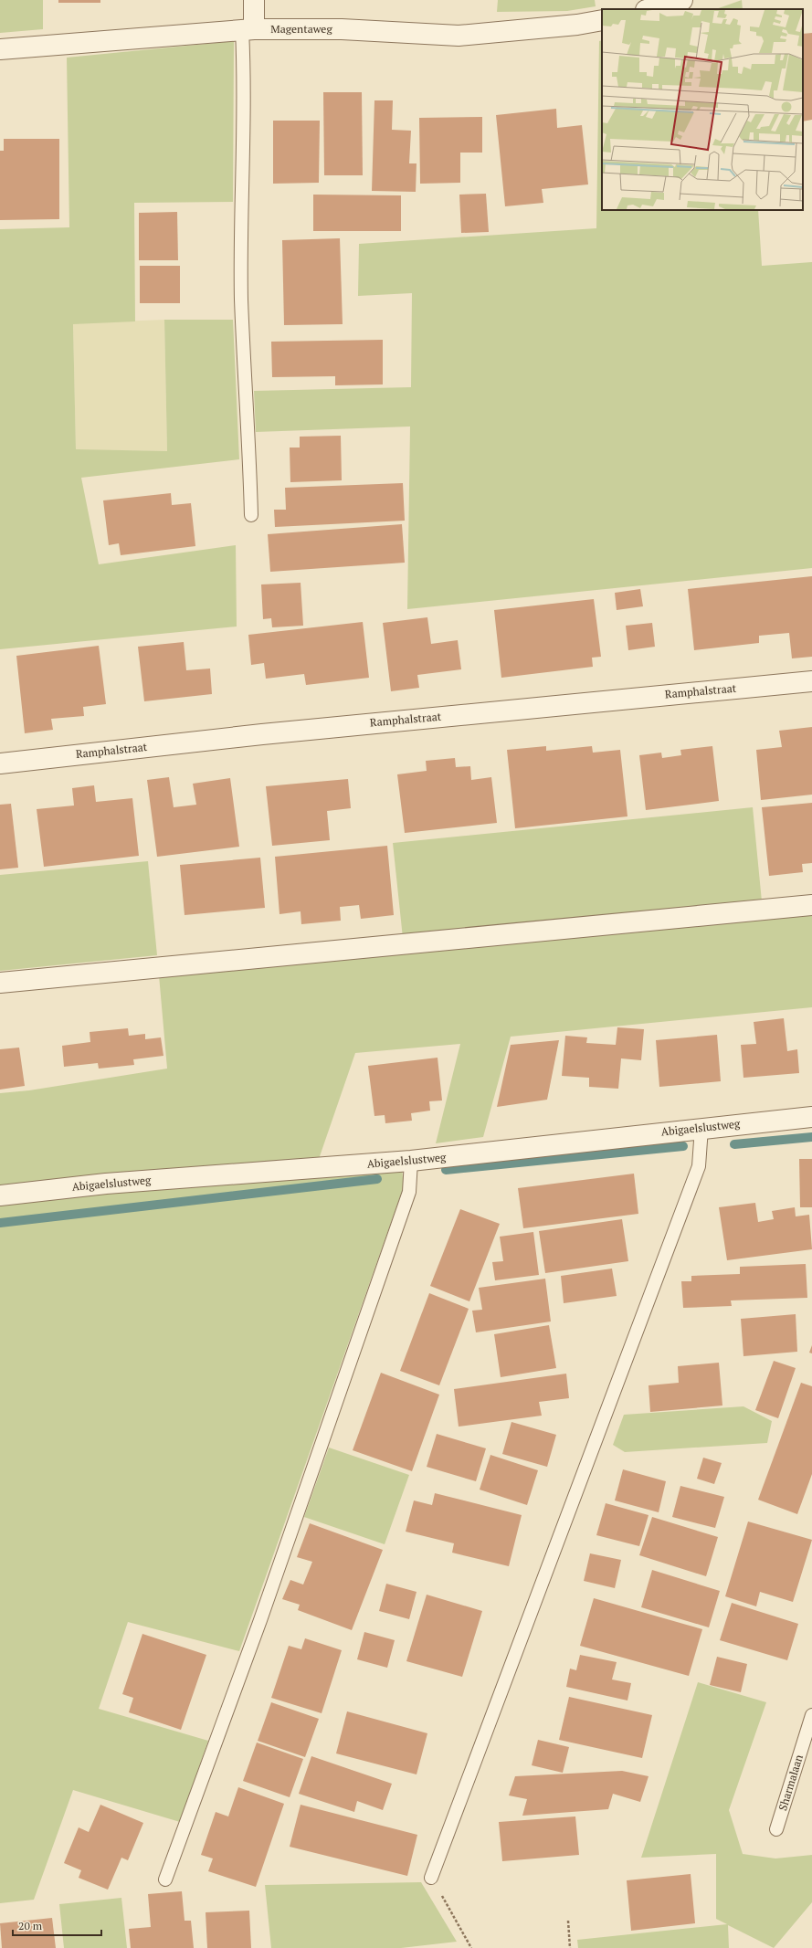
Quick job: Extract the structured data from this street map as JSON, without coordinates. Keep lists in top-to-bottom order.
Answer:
{
  "streets": {
    "street": ["Magentaweg", "Ramphalstraat", "Abigaelslustweg"],
    "lane": ["Sharmalaan"]
  },
  "scale_bar": "20 m"
}
